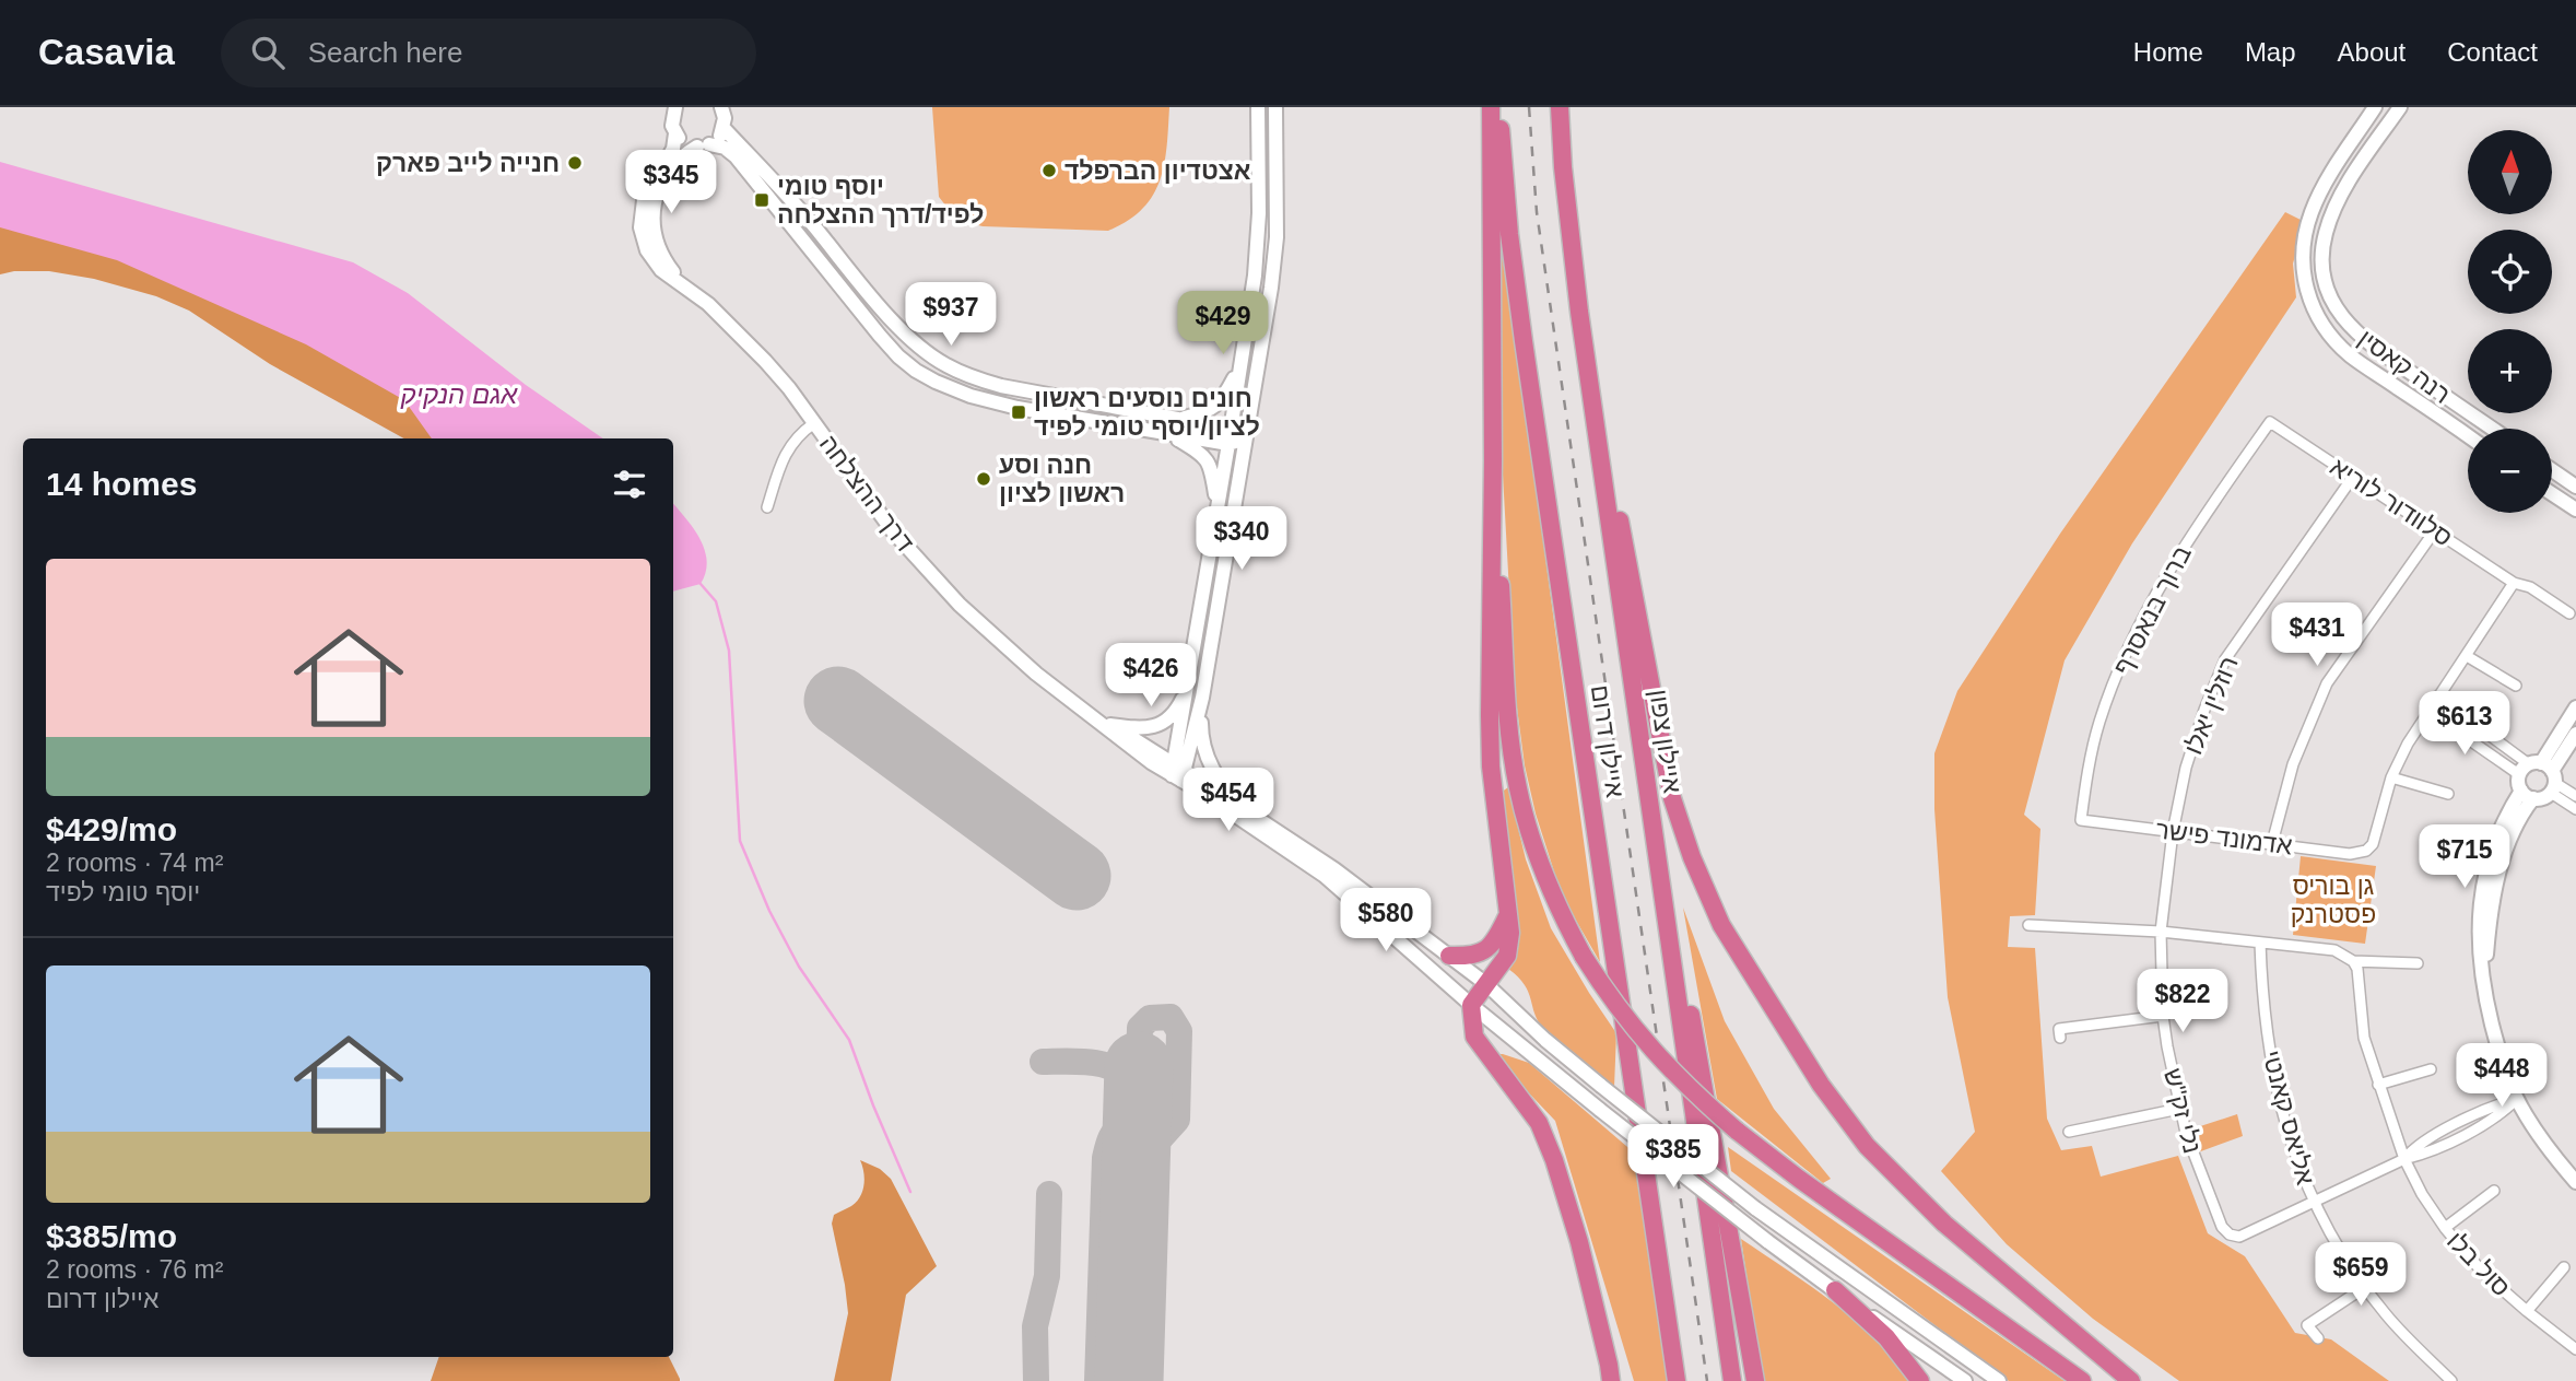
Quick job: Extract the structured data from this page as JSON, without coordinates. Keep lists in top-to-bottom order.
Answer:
{
  "streets": {
    "highway": ["איילון דרום", "איילון צפון"],
    "street": [
      "רנה קאסין",
      "דרך ההצלחה",
      "סלוודור לוריא",
      "ברוך בנאסרף",
      "רוזלין יאלו",
      "אדמונד פישר",
      "נלי זק\"ש",
      "אליאס קאנטי",
      "סול בלו"
    ]
  },
  "crossings": [
    ["סלוודור לוריא", "ברוך בנאסרף"],
    ["סלוודור לוריא", "רוזלין יאלו"],
    ["ברוך בנאסרף", "אדמונד פישר"],
    ["רוזלין יאלו", "אדמונד פישר"],
    ["רוזלין יאלו", "נלי זק\"ש"],
    ["אדמונד פישר", "נלי זק\"ש"],
    ["נלי זק\"ש", "אליאס קאנטי"]
  ],
  "water": ["אגם הנקיק"],
  "parks": ["גן בוריס פסטרנק"],
  "places": {
    "other": ["חנייה לייב פארק", "אצטדיון הברפלד", "חנה וסע ראשון לציון"],
    "transit": ["יוסף טומי לפיד/דרך ההצלחה", "חונים נוסעים ראשון לציון/יוסף טומי לפיד"]
  },
  "north": "top",
  "page": {
    "header": "Casavia",
    "search": "Search here",
    "nav": [
      "Home",
      "Map",
      "About",
      "Contact"
    ],
    "map_buttons": ["+", "−"],
    "price": [
      "$345",
      "$937",
      "$429",
      "$340",
      "$431",
      "$426",
      "$613",
      "$454",
      "$715",
      "$580",
      "$822",
      "$448",
      "$385",
      "$659"
    ],
    "heading": "14 homes",
    "list": [
      {
        "name": "$429/mo",
        "note": "2 rooms · 74 m² · יוסף טומי לפיד"
      },
      {
        "name": "$385/mo",
        "note": "2 rooms · 76 m² · איילון דרום"
      }
    ]
  }
}
